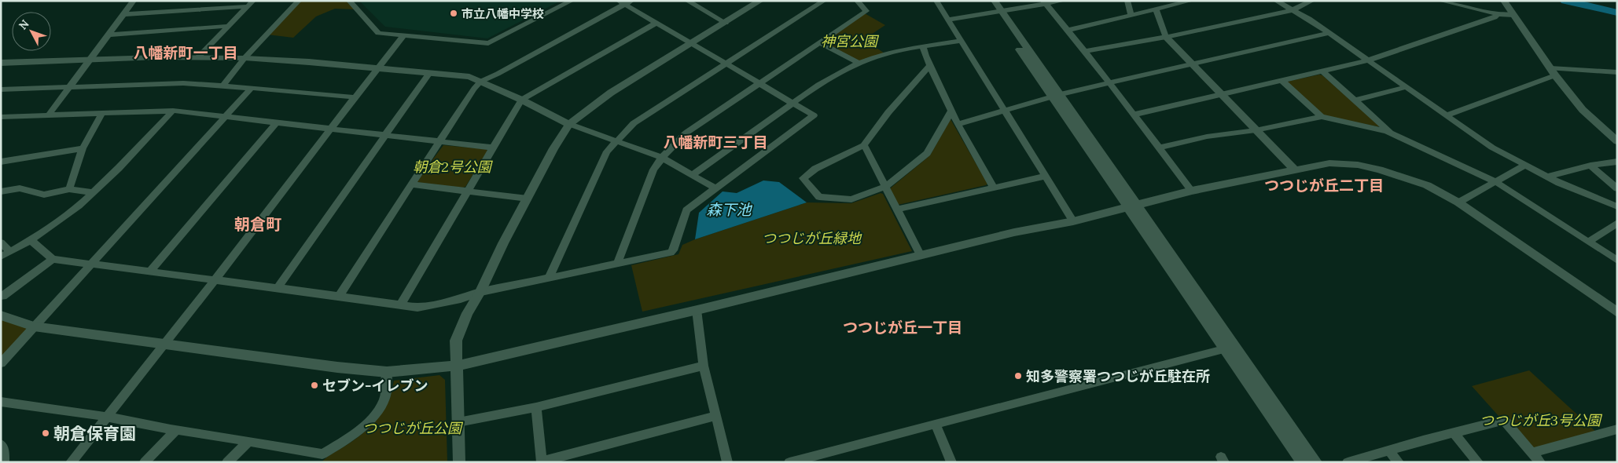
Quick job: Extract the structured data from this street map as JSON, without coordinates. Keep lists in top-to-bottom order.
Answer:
{
  "districts": [
    "八幡新町一丁目",
    "八幡新町三丁目",
    "つつじが丘二丁目",
    "朝倉町",
    "つつじが丘一丁目"
  ],
  "water": ["森下池"],
  "parks": [
    "神宮公園",
    "朝倉2号公園",
    "つつじが丘緑地",
    "つつじが丘3号公園",
    "つつじが丘公園"
  ],
  "places": [
    "市立八幡中学校",
    "知多警察署つつじが丘駐在所",
    "セブン-イレブン",
    "朝倉保育園"
  ],
  "north": "top left"
}
